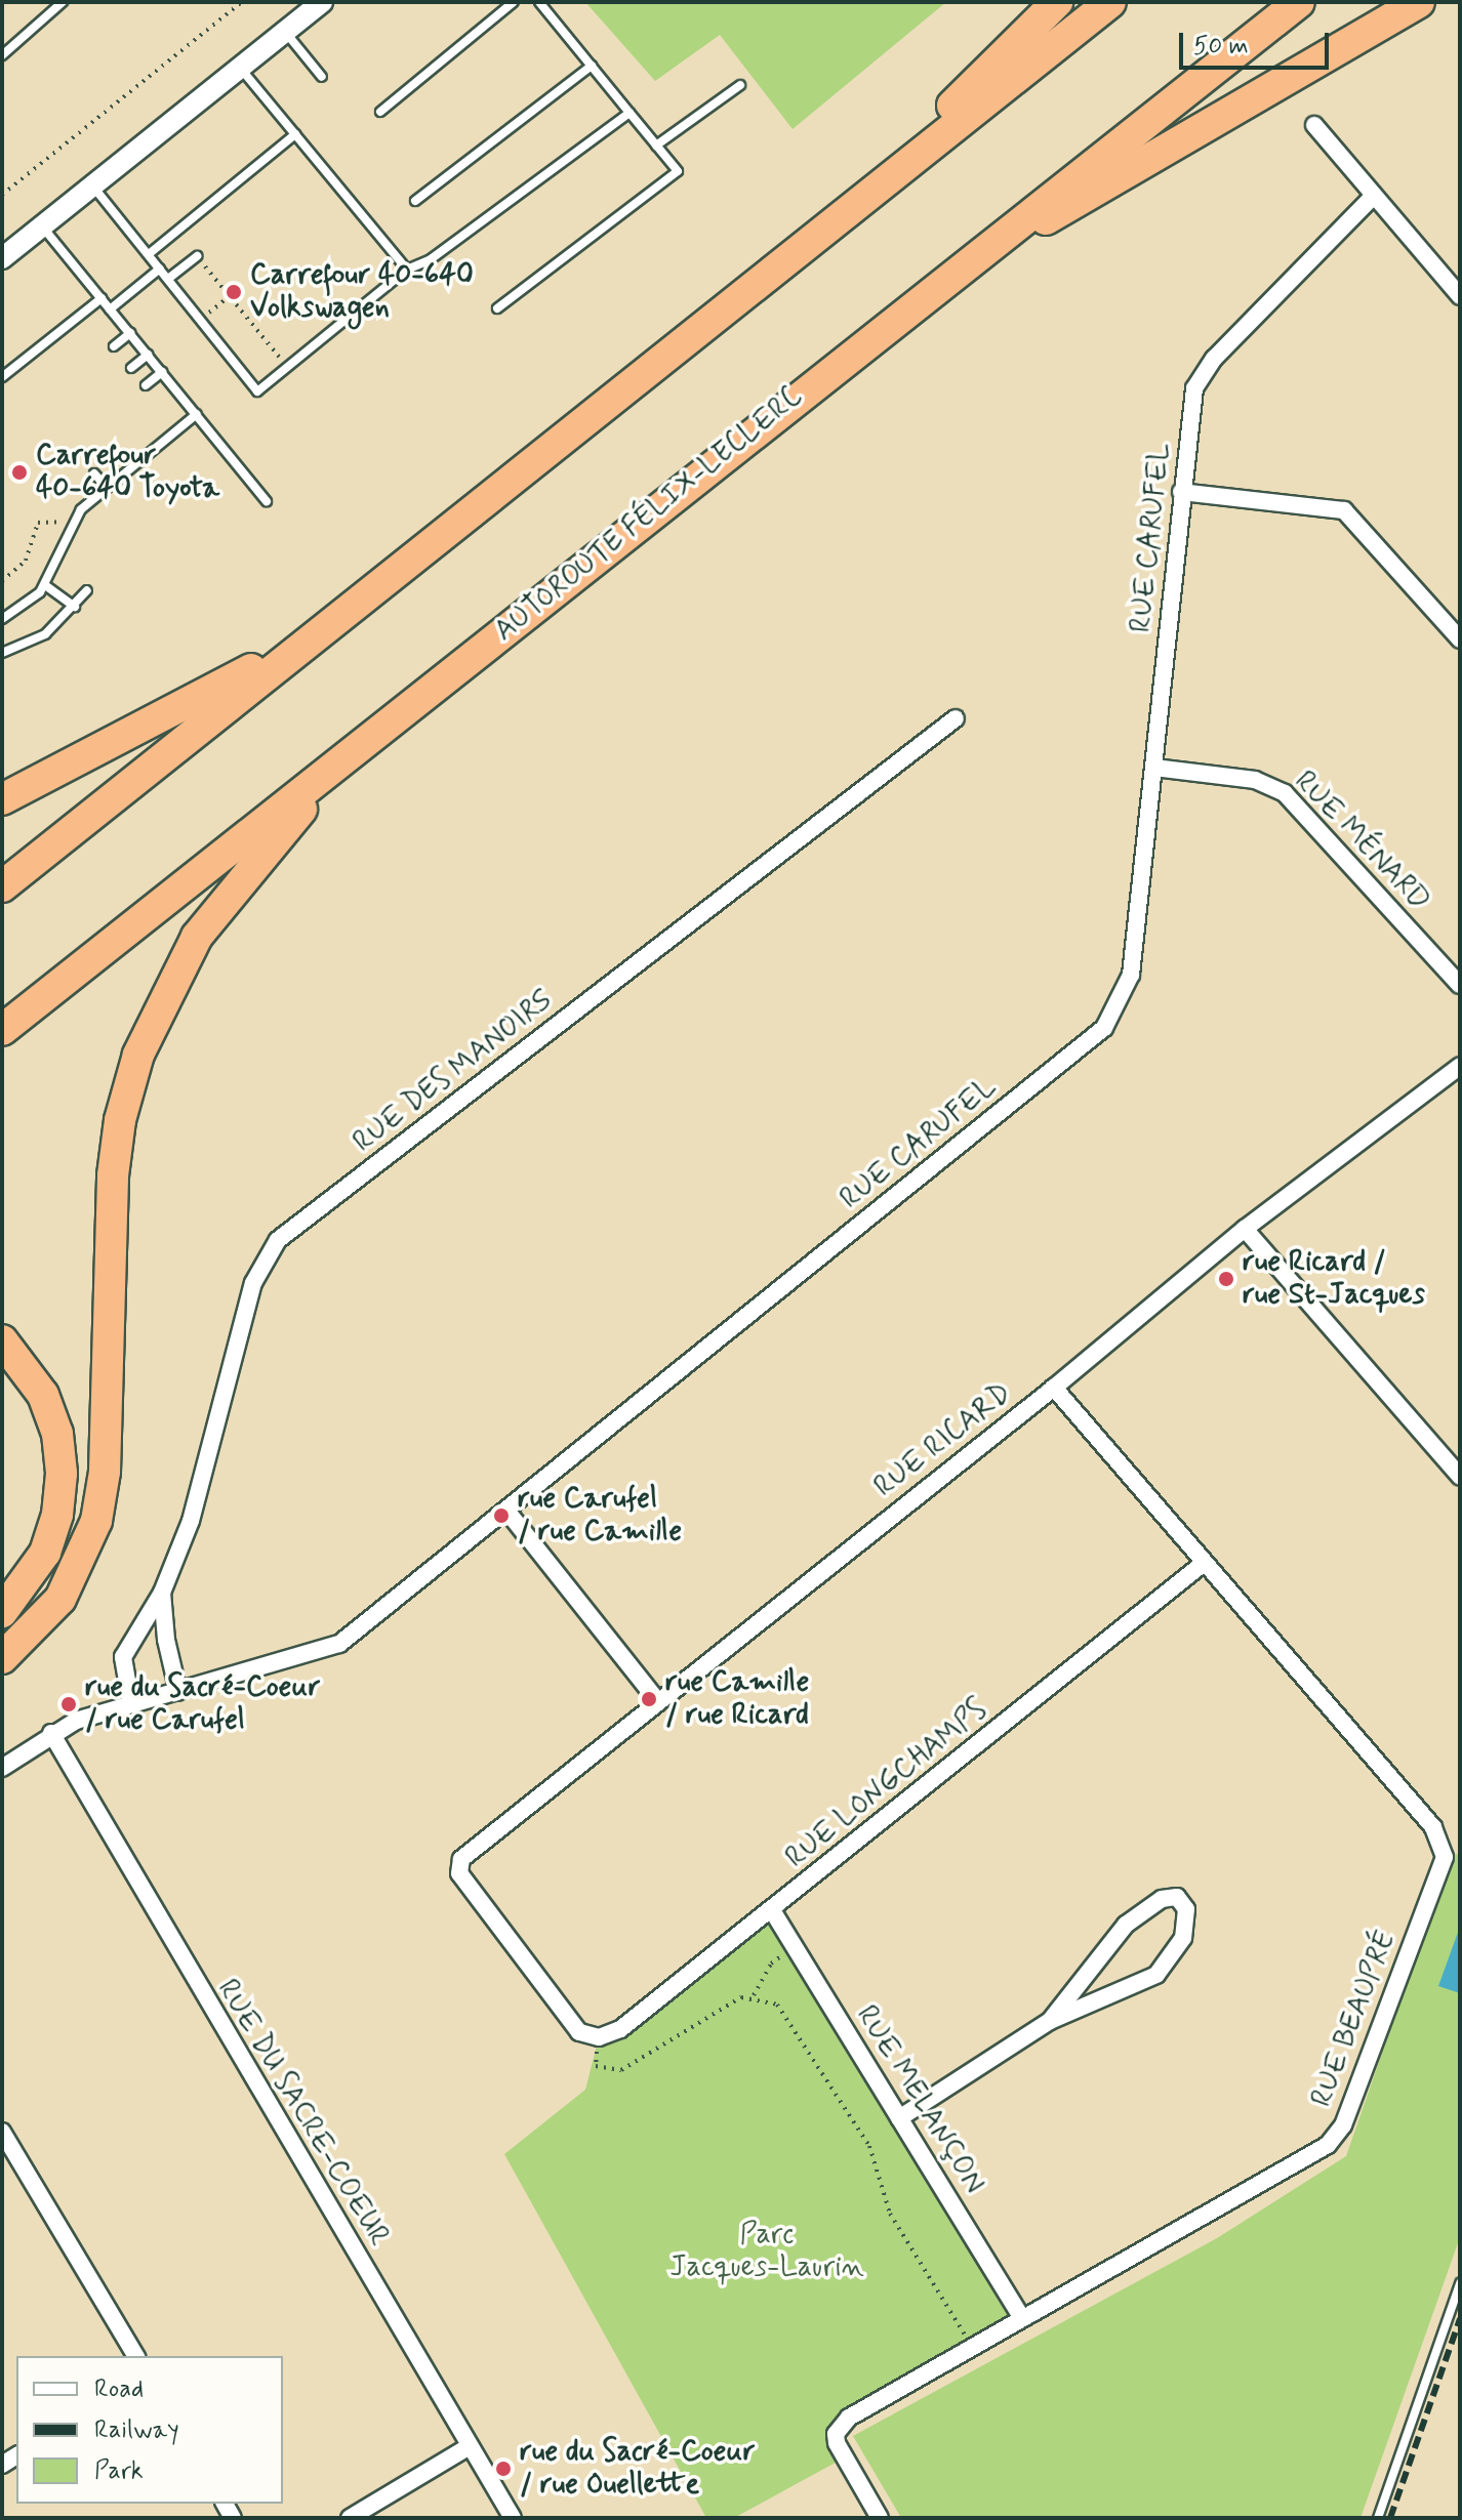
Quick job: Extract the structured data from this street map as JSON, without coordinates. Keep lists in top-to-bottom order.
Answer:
{
  "streets": {
    "highway": ["AUTOROUTE FÉLIX-LECLERC"],
    "street": [
      "RUE CARUFEL",
      "RUE MÉNARD",
      "RUE DES MANOIRS",
      "RUE RICARD",
      "RUE LONGCHAMPS",
      "RUE BEAUPRÉ",
      "RUE MELANÇON",
      "RUE DU SACRE-COEUR"
    ]
  },
  "crossings": [
    ["RUE CARUFEL", "RUE MÉNARD"],
    ["RUE CARUFEL", "RUE DES MANOIRS"],
    ["RUE CARUFEL", "RUE DU SACRE-COEUR"],
    ["RUE RICARD", "RUE LONGCHAMPS"],
    ["RUE RICARD", "RUE BEAUPRÉ"],
    ["RUE LONGCHAMPS", "RUE BEAUPRÉ"],
    ["RUE LONGCHAMPS", "RUE MELANÇON"],
    ["RUE BEAUPRÉ", "RUE MELANÇON"]
  ],
  "parks": ["Parc Jacques-Laurin"],
  "places": [
    "Carrefour 40-640 Volkswagen",
    "Carrefour 40-640 Toyota",
    "rue Ricard / rue St-Jacques",
    "rue Carufel / rue Camille",
    "rue Camille / rue Ricard",
    "rue du Sacré-Coeur / rue Carufel",
    "rue du Sacré-Coeur / rue Ouellette"
  ],
  "legend": ["Road", "Railway", "Park"],
  "scale_bar": "50 m"
}
